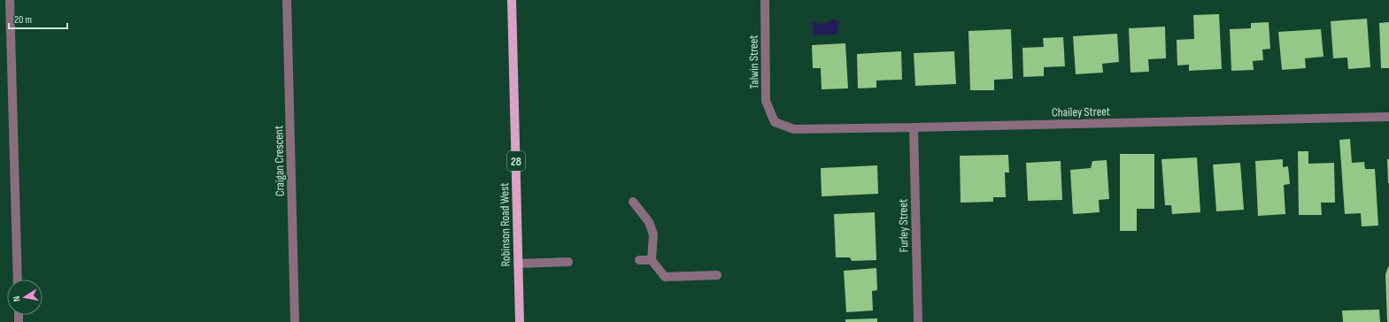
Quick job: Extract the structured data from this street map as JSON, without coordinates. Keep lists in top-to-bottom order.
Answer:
{
  "streets": {
    "main road": ["28", "Robinson Road West"],
    "street": [
      "Talwin Street",
      "Chailey Street",
      "Craigan Crescent",
      "Furley Street"
    ]
  },
  "crossings": [
    ["Talwin Street", "Chailey Street"],
    ["Chailey Street", "Furley Street"]
  ],
  "scale_bar": "20 m",
  "north": "left"
}
